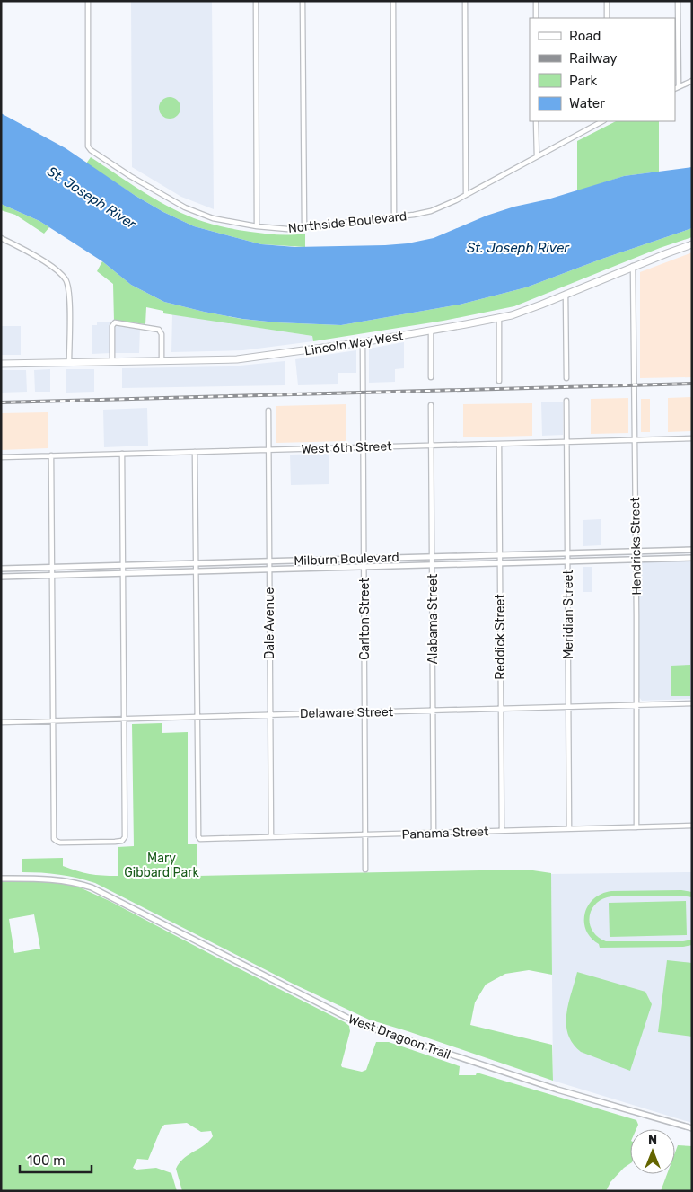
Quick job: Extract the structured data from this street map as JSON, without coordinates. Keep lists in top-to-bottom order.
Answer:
{
  "streets": {
    "main road": ["Lincoln Way West"],
    "street": [
      "Northside Boulevard",
      "West 6th Street",
      "Hendricks Street",
      "Milburn Boulevard",
      "Meridian Street",
      "Carlton Street",
      "Alabama Street",
      "Dale Avenue",
      "Reddick Street",
      "Delaware Street",
      "Panama Street",
      "West Dragoon Trail"
    ]
  },
  "crossings": [
    ["Lincoln Way West", "Hendricks Street"],
    ["Lincoln Way West", "Carlton Street"],
    ["West 6th Street", "Hendricks Street"],
    ["West 6th Street", "Meridian Street"],
    ["West 6th Street", "Carlton Street"],
    ["West 6th Street", "Alabama Street"],
    ["West 6th Street", "Dale Avenue"],
    ["West 6th Street", "Reddick Street"],
    ["Hendricks Street", "Milburn Boulevard"],
    ["Hendricks Street", "Delaware Street"],
    ["Hendricks Street", "Panama Street"],
    ["Milburn Boulevard", "Meridian Street"],
    ["Milburn Boulevard", "Carlton Street"],
    ["Milburn Boulevard", "Alabama Street"],
    ["Milburn Boulevard", "Dale Avenue"],
    ["Milburn Boulevard", "Reddick Street"],
    ["Meridian Street", "Delaware Street"],
    ["Meridian Street", "Panama Street"],
    ["Carlton Street", "Delaware Street"],
    ["Carlton Street", "Panama Street"],
    ["Alabama Street", "Delaware Street"],
    ["Alabama Street", "Panama Street"],
    ["Dale Avenue", "Delaware Street"],
    ["Dale Avenue", "Panama Street"],
    ["Reddick Street", "Delaware Street"],
    ["Reddick Street", "Panama Street"],
    ["Delaware Street", "Panama Street"]
  ],
  "water": ["St. Joseph River"],
  "parks": ["Mary Gibbard Park"],
  "legend": [
    "Road",
    "Railway",
    "Park",
    "Water"
  ],
  "scale_bar": "100 m",
  "north": "top"
}
